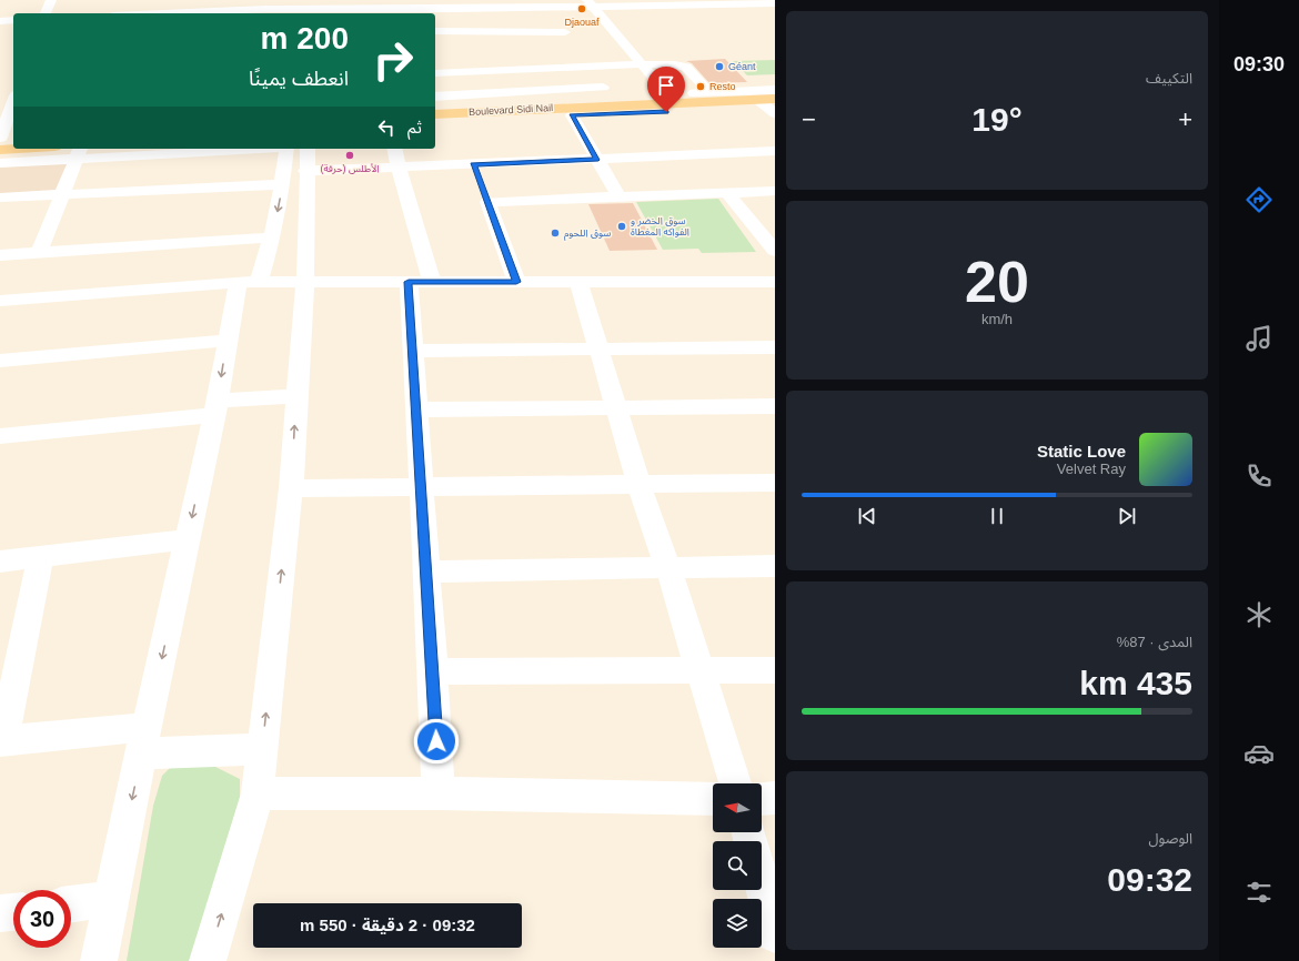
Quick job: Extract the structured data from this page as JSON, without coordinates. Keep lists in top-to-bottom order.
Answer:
{
  "streets": {
    "main road": ["Boulevard Sidi Nail"]
  },
  "places": [
    "Djaouaf",
    "Géant",
    "Resto",
    "الأطلس (حرفة)",
    "سوق الخضر و الفواكه المغطاة",
    "سوق اللحوم"
  ],
  "north": "left",
  "page": {
    "tabs": "09:30",
    "tile": [
      "التكييف",
      ["20", "km/h"],
      ["المدى · 87%", "435 km"],
      ["الوصول", "09:32"]
    ],
    "turn": ["200 m", "انعطف يمينًا"],
    "heat": ["−", "19°", "+"],
    "then": "ثم",
    "song": ["Static Love", "Velvet Ray"],
    "limit": "30",
    "trip": "09:32 · 2 دقيقة · 550 m"
  }
}
